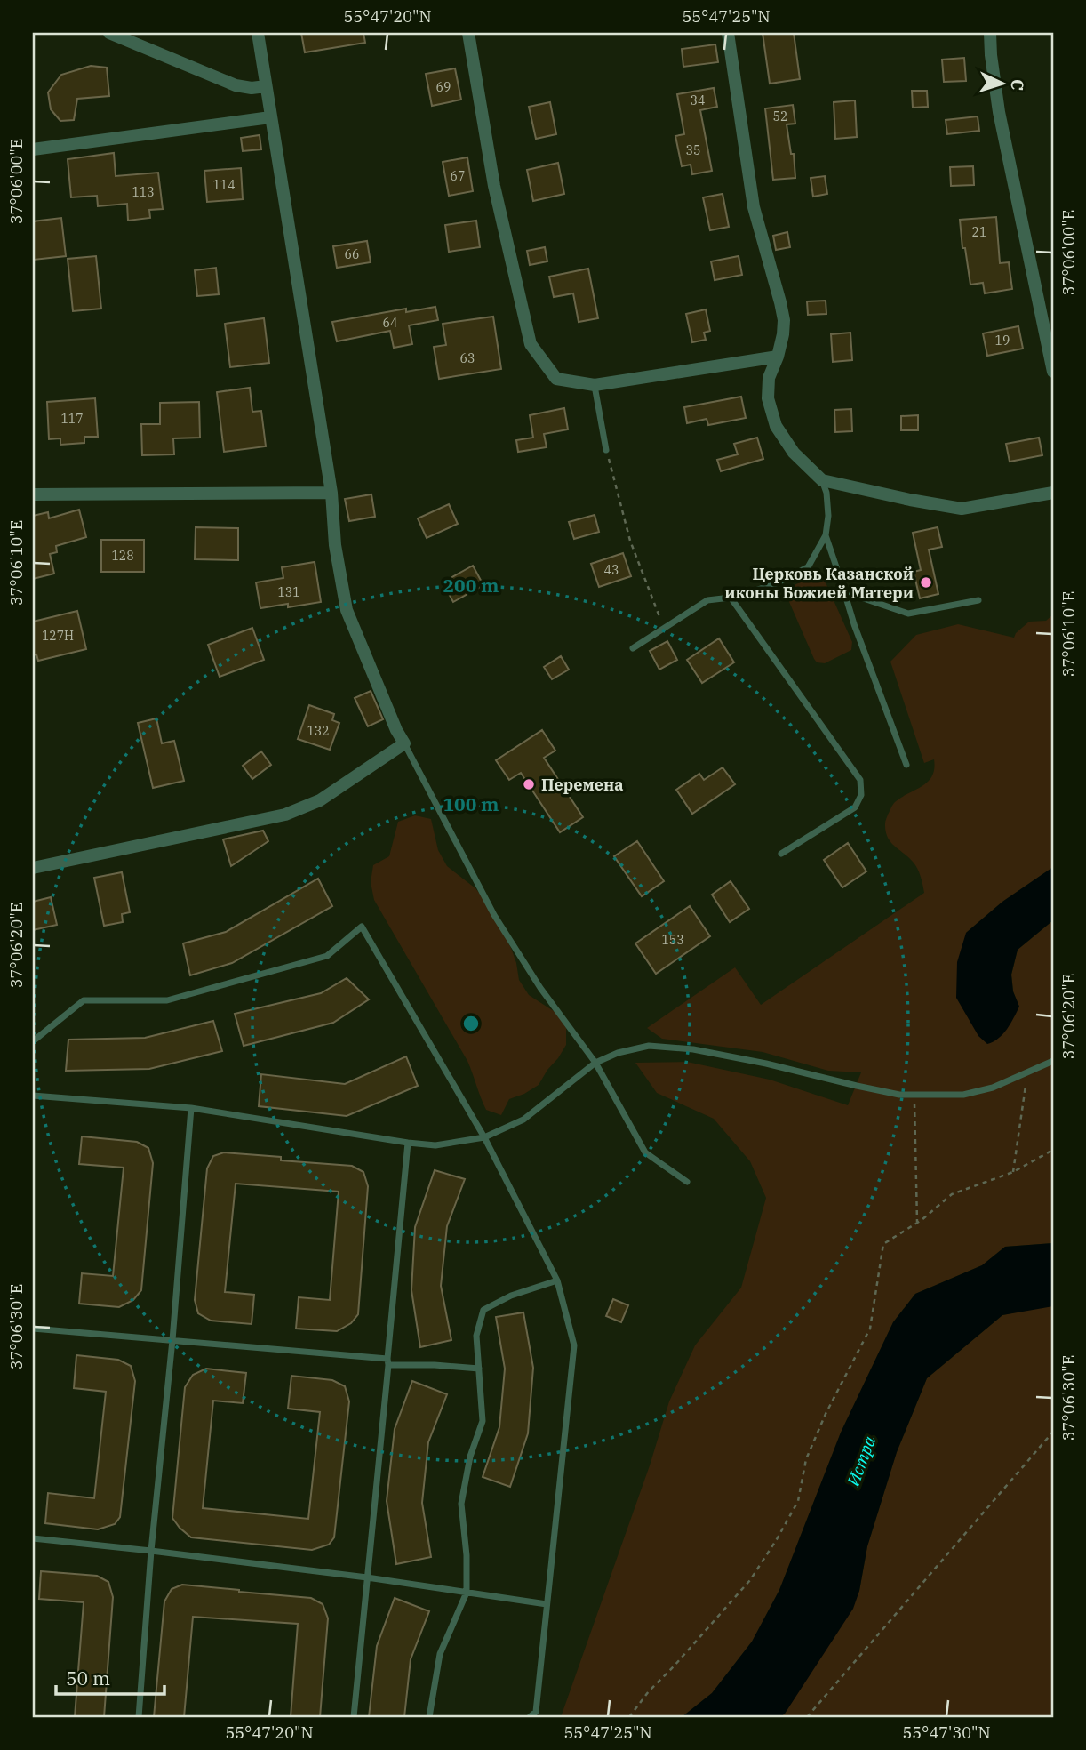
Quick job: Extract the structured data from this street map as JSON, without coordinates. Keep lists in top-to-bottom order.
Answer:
{
  "water": ["Истра"],
  "places": ["Церковь Казанской иконы Божией Матери", "Перемена"],
  "house_numbers": [
    "69",
    "34",
    "52",
    "35",
    "67",
    "114",
    "113",
    "21",
    "66",
    "64",
    "19",
    "63",
    "117",
    "128",
    "43",
    "131",
    "127Н",
    "132",
    "153"
  ],
  "scale_bar": "50 m",
  "north": "right",
  "coordinates": [
    "55°47'20\"N",
    "55°47'25\"N",
    "37°06'00\"E",
    "37°06'10\"E",
    "37°06'20\"E",
    "37°06'30\"E",
    "55°47'30\"N"
  ],
  "rings": ["200 m", "100 m"]
}
